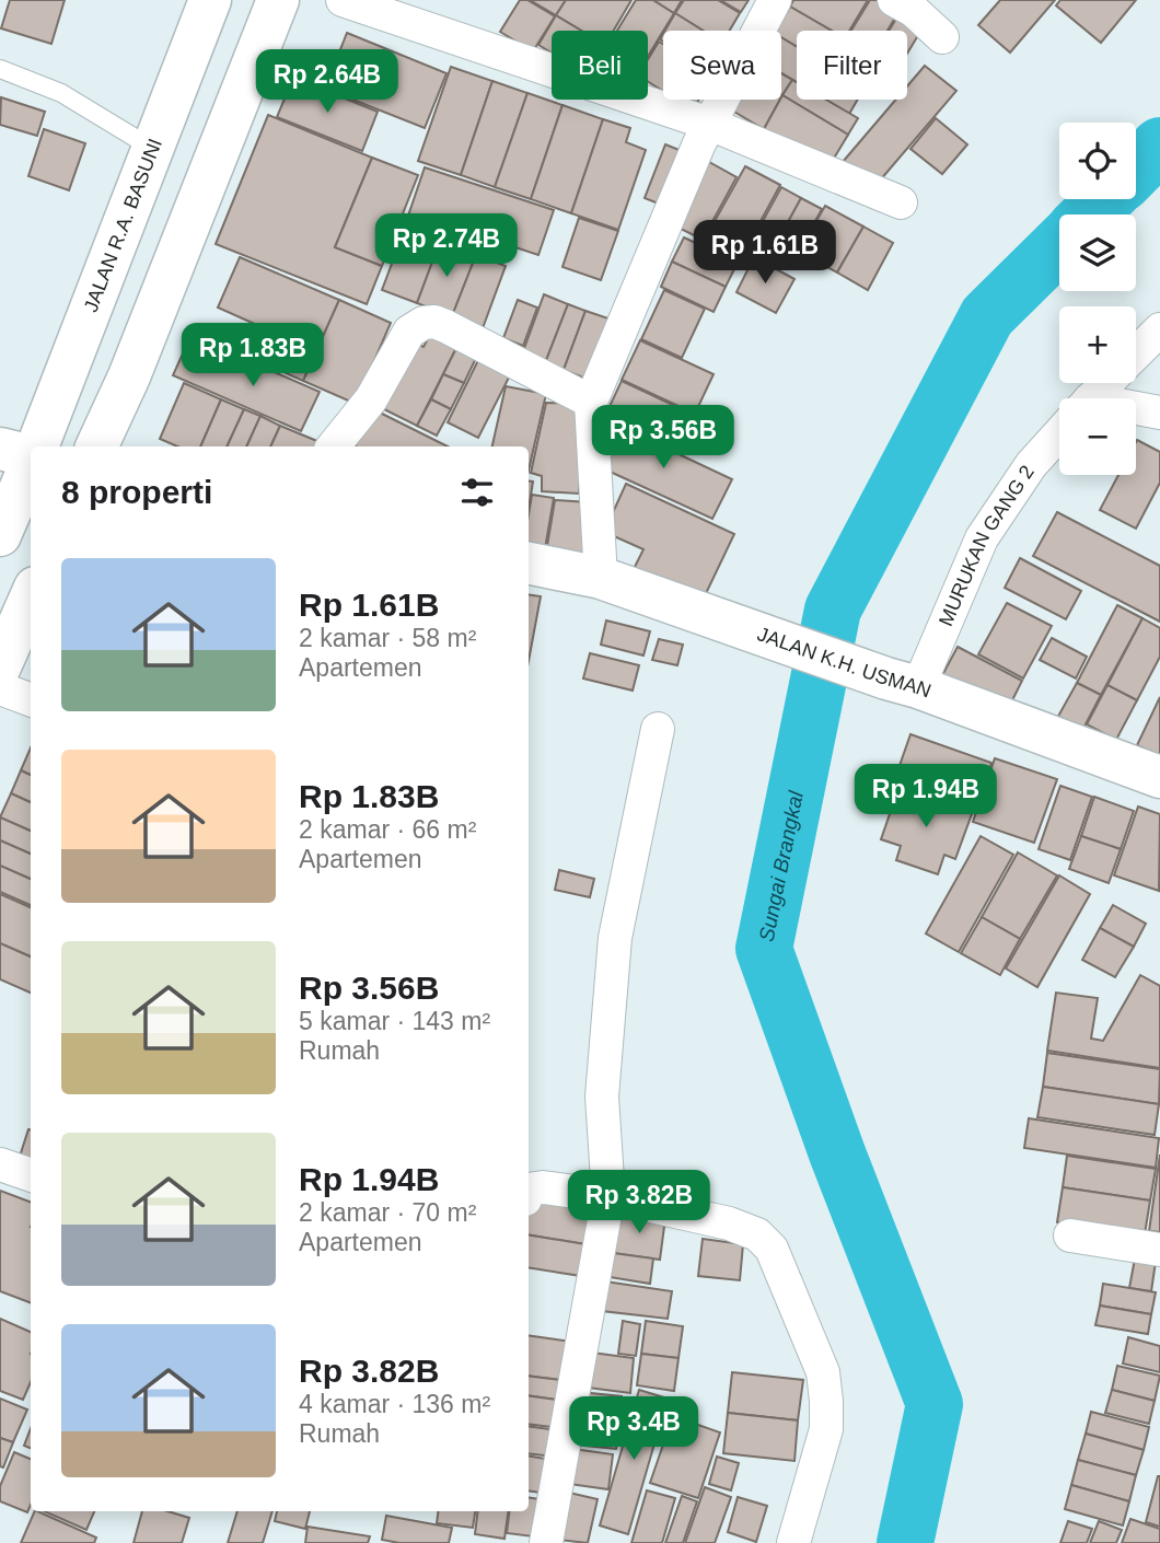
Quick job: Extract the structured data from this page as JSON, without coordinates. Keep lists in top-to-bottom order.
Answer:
{
  "streets": {
    "main road": ["JALAN R.A. BASUNI", "JALAN K.H. USMAN"],
    "street": ["MURUKAN GANG 2"]
  },
  "crossings": [
    ["MURUKAN GANG 2", "JALAN K.H. USMAN"]
  ],
  "water": ["Sungai Brangkal"],
  "page": {
    "chip": ["Beli", "Sewa", "Filter"],
    "price": [
      "Rp 2.64B",
      "Rp 2.74B",
      "Rp 1.61B",
      "Rp 1.83B",
      "Rp 3.56B",
      "Rp 1.94B",
      "Rp 3.82B",
      "Rp 3.4B"
    ],
    "map_buttons": ["+", "−"],
    "heading": "8 properti",
    "list": [
      {
        "name": "Rp 1.61B",
        "note": "2 kamar · 58 m² · Apartemen"
      },
      {
        "name": "Rp 1.83B",
        "note": "2 kamar · 66 m² · Apartemen"
      },
      {
        "name": "Rp 3.56B",
        "note": "5 kamar · 143 m² · Rumah"
      },
      {
        "name": "Rp 1.94B",
        "note": "2 kamar · 70 m² · Apartemen"
      },
      {
        "name": "Rp 3.82B",
        "note": "4 kamar · 136 m² · Rumah"
      }
    ]
  }
}
